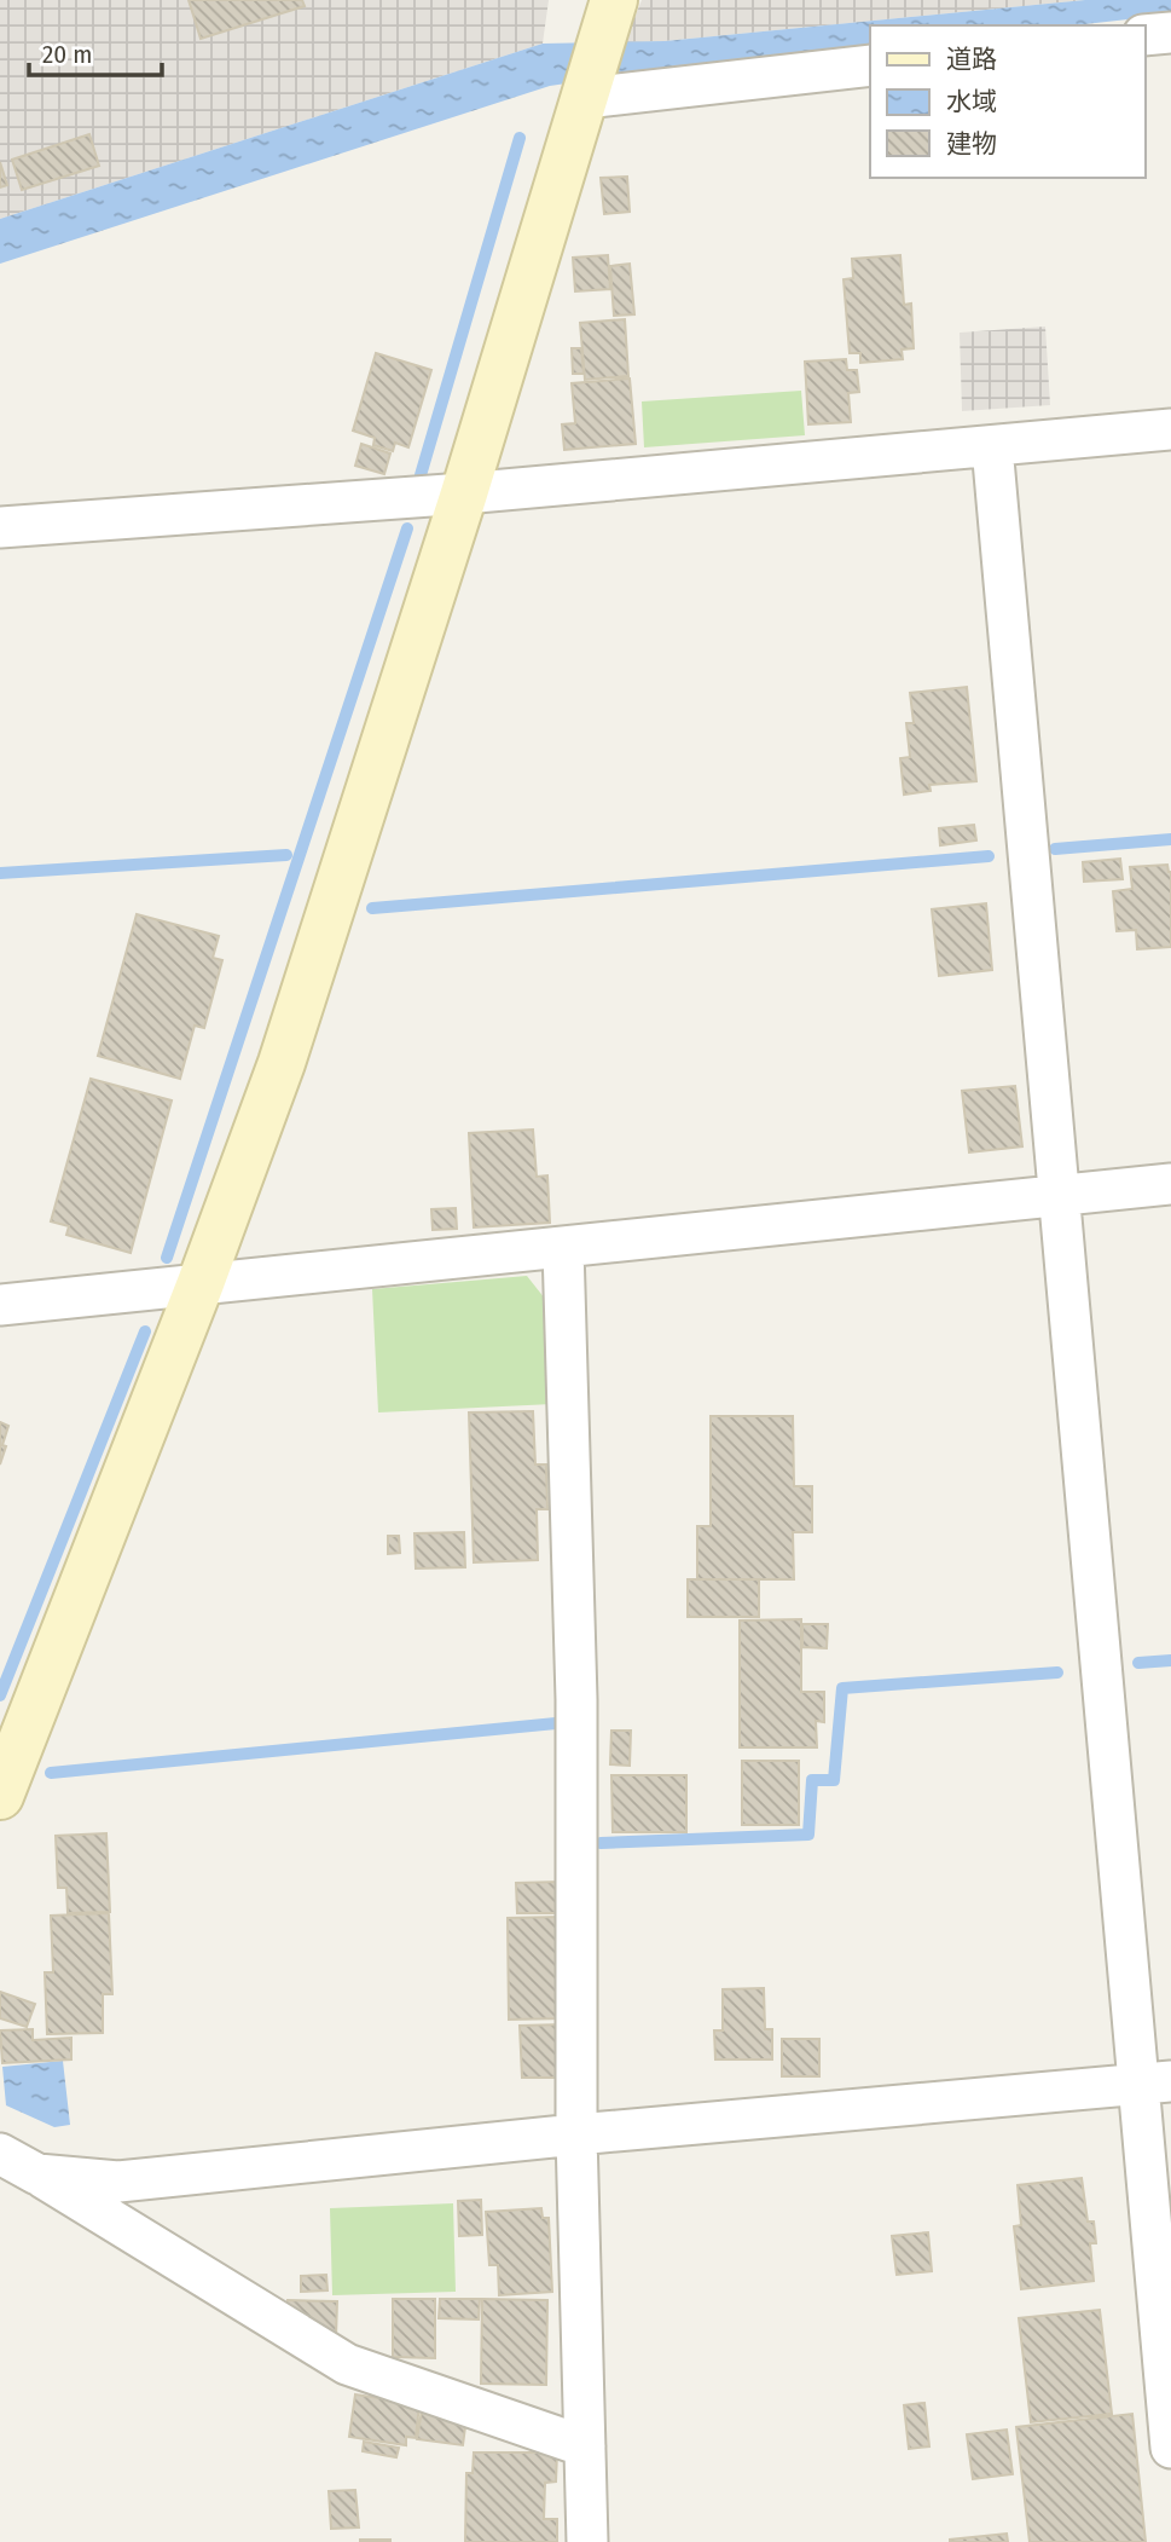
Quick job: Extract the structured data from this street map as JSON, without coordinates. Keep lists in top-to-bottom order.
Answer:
{
  "legend": ["道路", "水域", "建物"],
  "scale_bar": "20 m"
}
